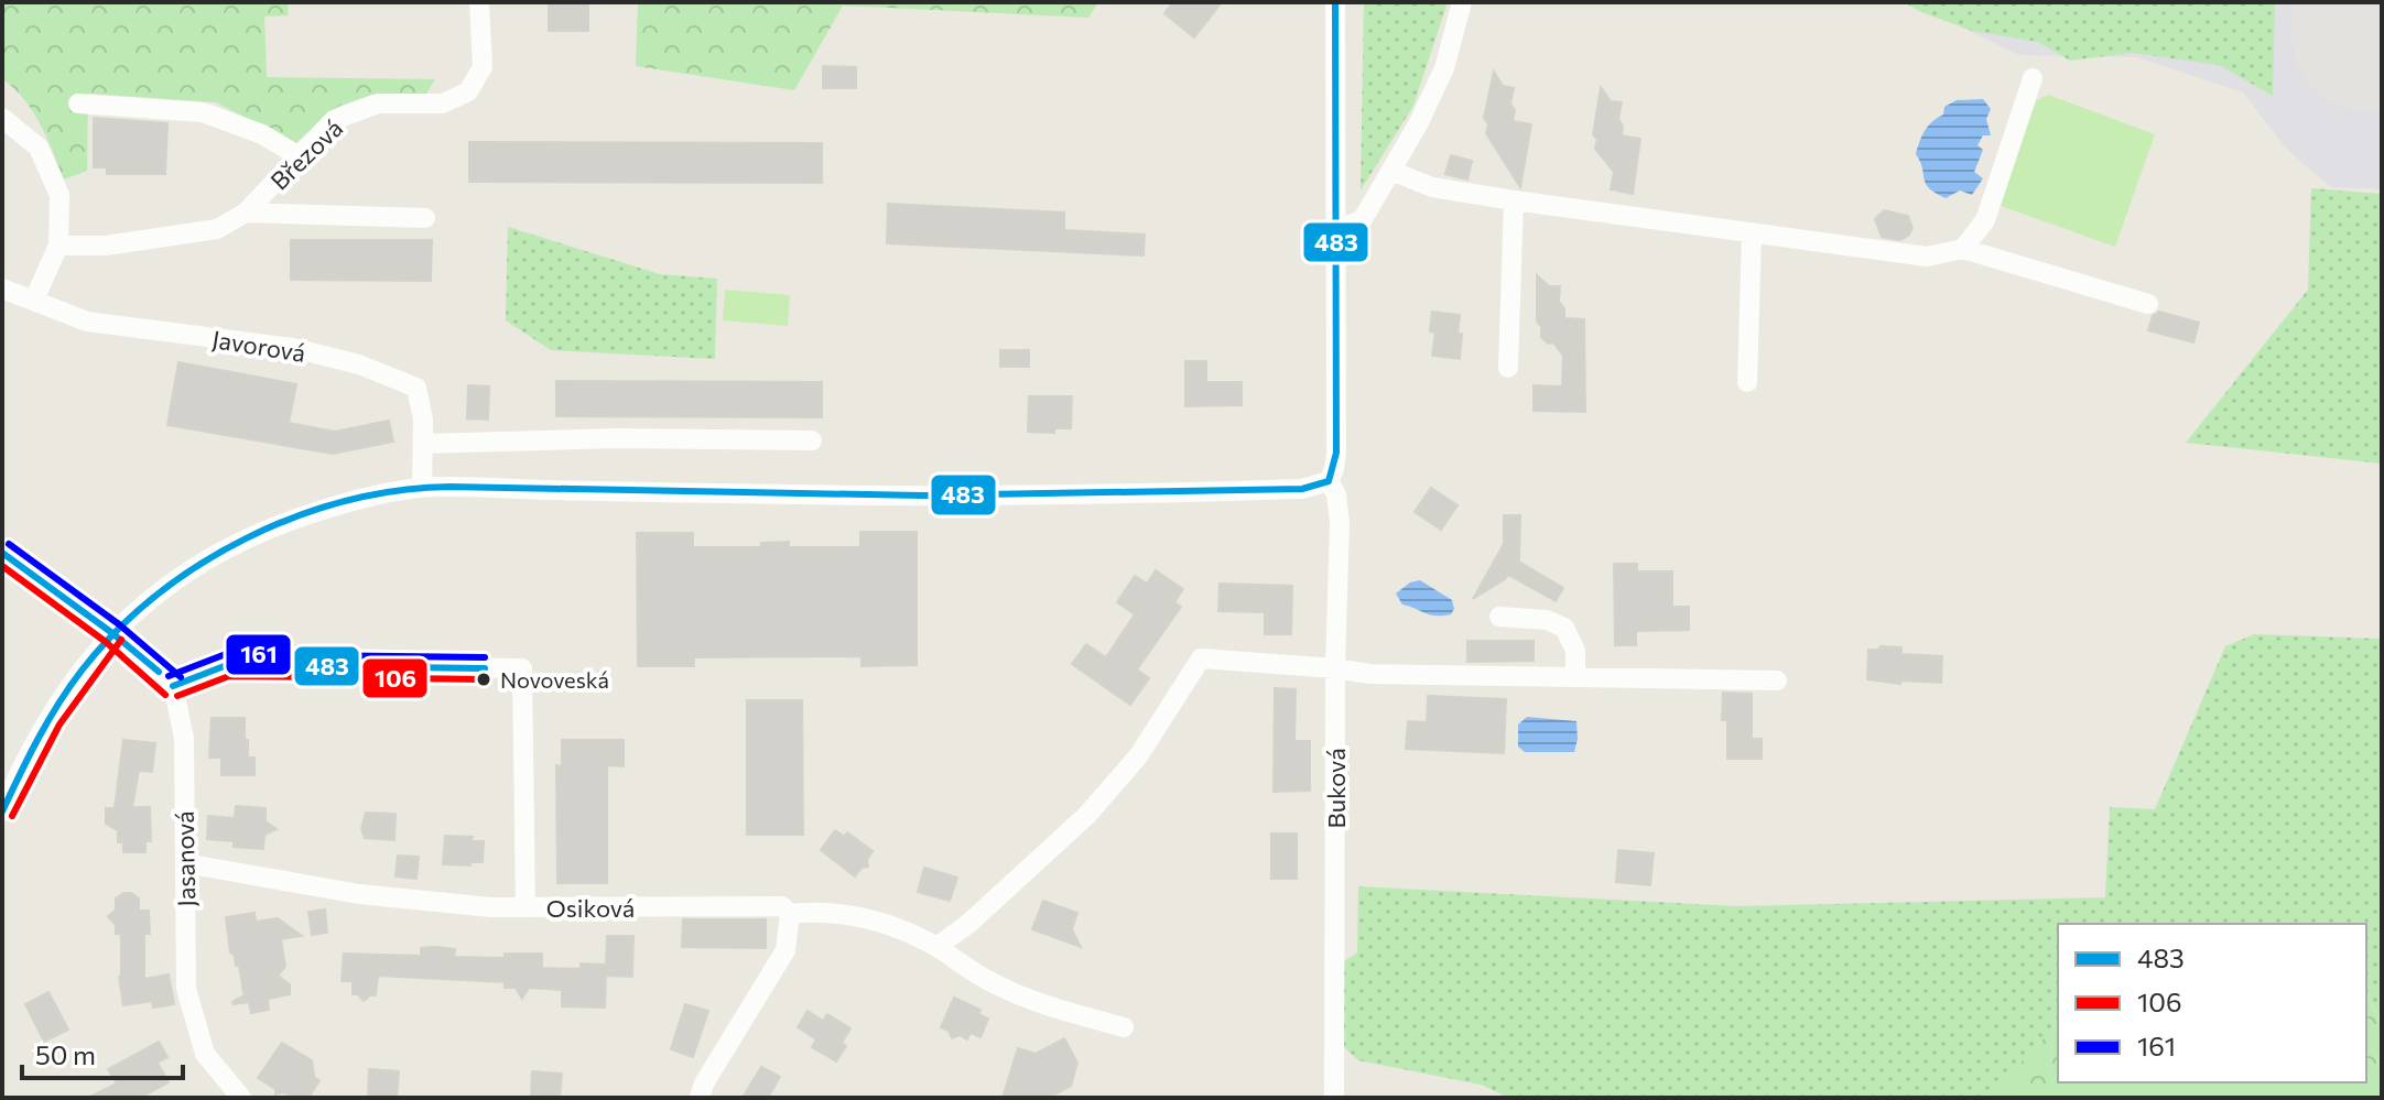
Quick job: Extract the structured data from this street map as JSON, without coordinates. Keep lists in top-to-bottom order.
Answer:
{
  "streets": {
    "street": [
      "Březová",
      "Javorová",
      "Buková",
      "Jasanová",
      "Osiková"
    ]
  },
  "crossings": [
    ["Jasanová", "Osiková"]
  ],
  "places": ["Novoveská"],
  "lines": ["transit line 483", "transit line 161", "transit line 106"],
  "legend": ["483", "106", "161"],
  "scale_bar": "50 m"
}
